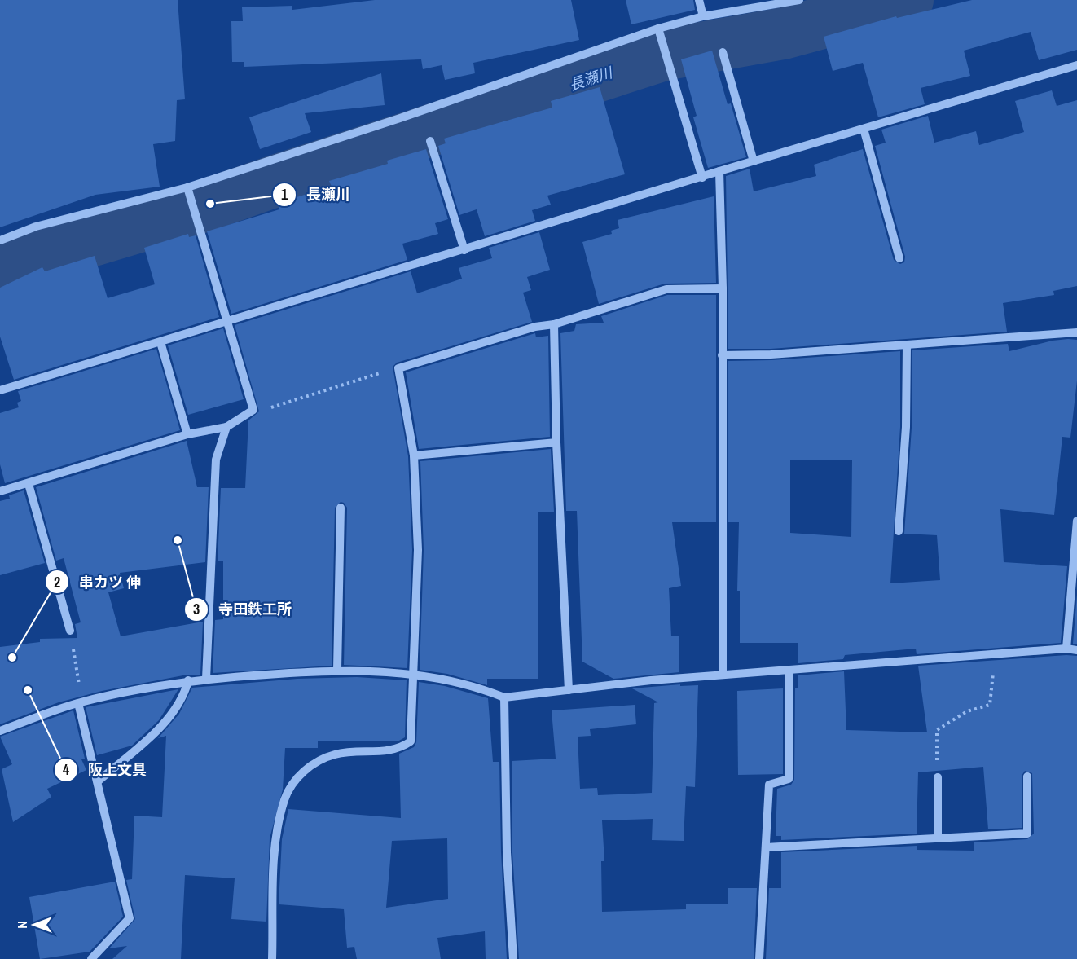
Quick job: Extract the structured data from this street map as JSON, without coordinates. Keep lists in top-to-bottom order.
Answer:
{
  "water": ["長瀬川"],
  "places": [
    "長瀬川",
    "寺田鉄工所",
    "串カツ 伸",
    "阪上文具"
  ],
  "north": "left"
}
